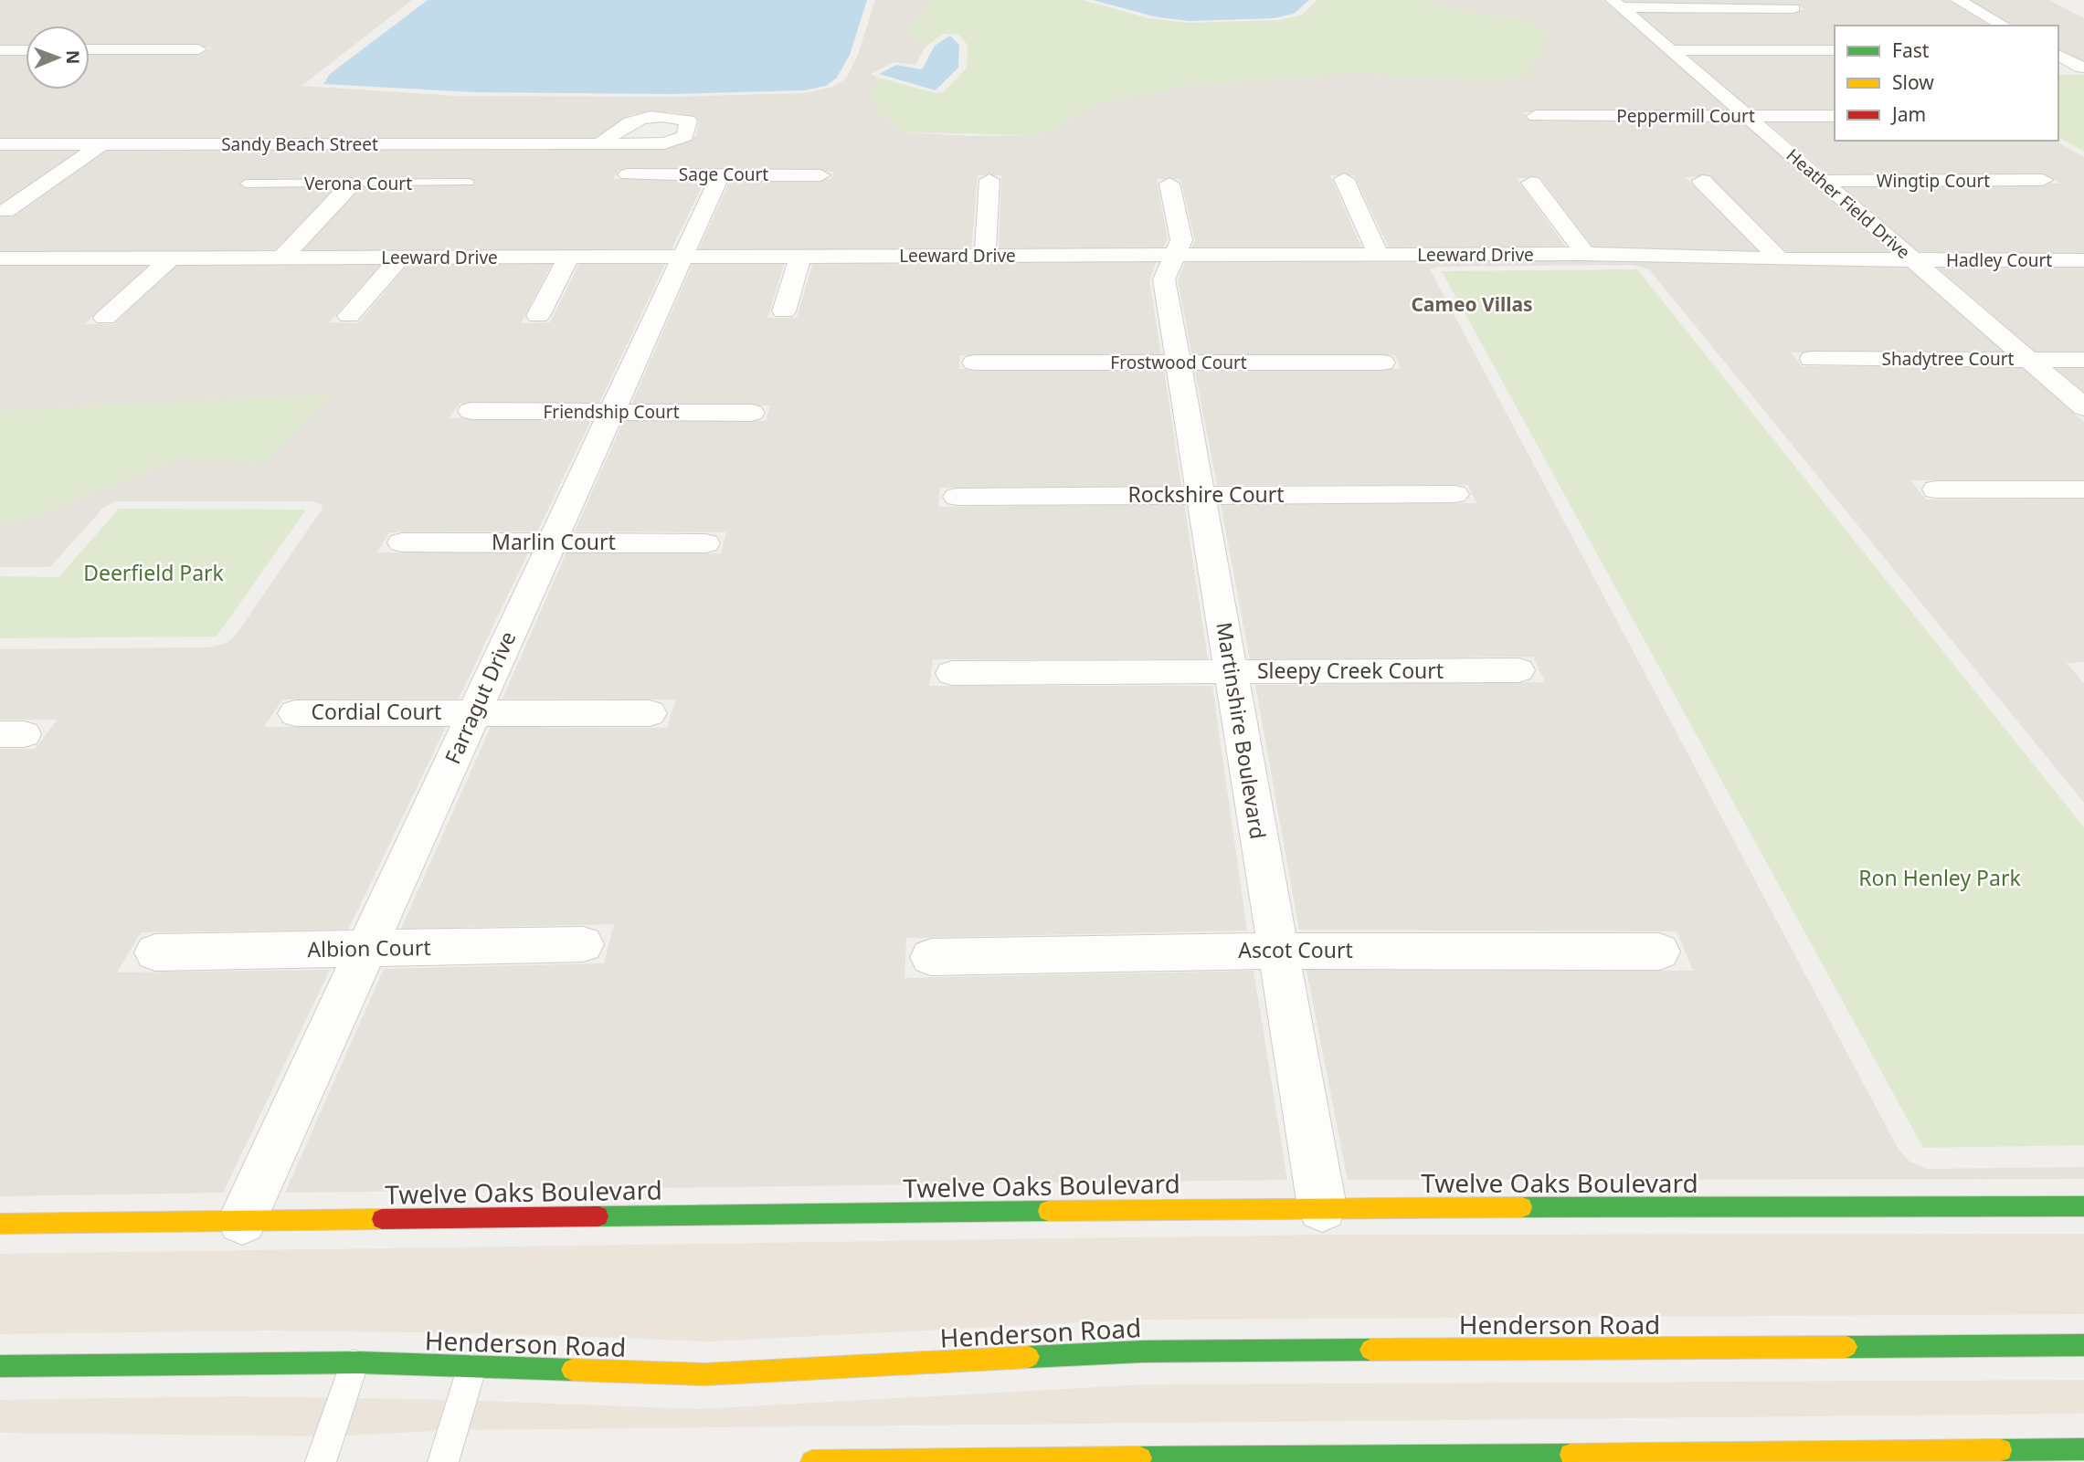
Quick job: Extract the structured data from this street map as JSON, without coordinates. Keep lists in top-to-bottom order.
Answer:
{
  "streets": {
    "street": [
      "Peppermill Court",
      "Sandy Beach Street",
      "Sage Court",
      "Wingtip Court",
      "Heather Field Drive",
      "Leeward Drive",
      "Hadley Court",
      "Shadytree Court",
      "Frostwood Court",
      "Friendship Court",
      "Rockshire Court",
      "Marlin Court",
      "Sleepy Creek Court",
      "Farragut Drive",
      "Cordial Court",
      "Martinshire Boulevard",
      "Albion Court",
      "Ascot Court",
      "Twelve Oaks Boulevard",
      "Henderson Road"
    ],
    "lane": ["Verona Court"]
  },
  "crossings": [
    ["Peppermill Court", "Heather Field Drive"],
    ["Sage Court", "Farragut Drive"],
    ["Wingtip Court", "Heather Field Drive"],
    ["Heather Field Drive", "Leeward Drive"],
    ["Heather Field Drive", "Hadley Court"],
    ["Heather Field Drive", "Shadytree Court"],
    ["Leeward Drive", "Hadley Court"],
    ["Leeward Drive", "Farragut Drive"],
    ["Leeward Drive", "Martinshire Boulevard"],
    ["Frostwood Court", "Martinshire Boulevard"],
    ["Friendship Court", "Farragut Drive"],
    ["Rockshire Court", "Martinshire Boulevard"],
    ["Marlin Court", "Farragut Drive"],
    ["Sleepy Creek Court", "Martinshire Boulevard"],
    ["Farragut Drive", "Cordial Court"],
    ["Farragut Drive", "Albion Court"],
    ["Farragut Drive", "Twelve Oaks Boulevard"],
    ["Martinshire Boulevard", "Ascot Court"],
    ["Martinshire Boulevard", "Twelve Oaks Boulevard"]
  ],
  "districts": ["Cameo Villas"],
  "parks": ["Deerfield Park", "Ron Henley Park"],
  "legend": ["Fast", "Slow", "Jam"],
  "north": "right"
}
